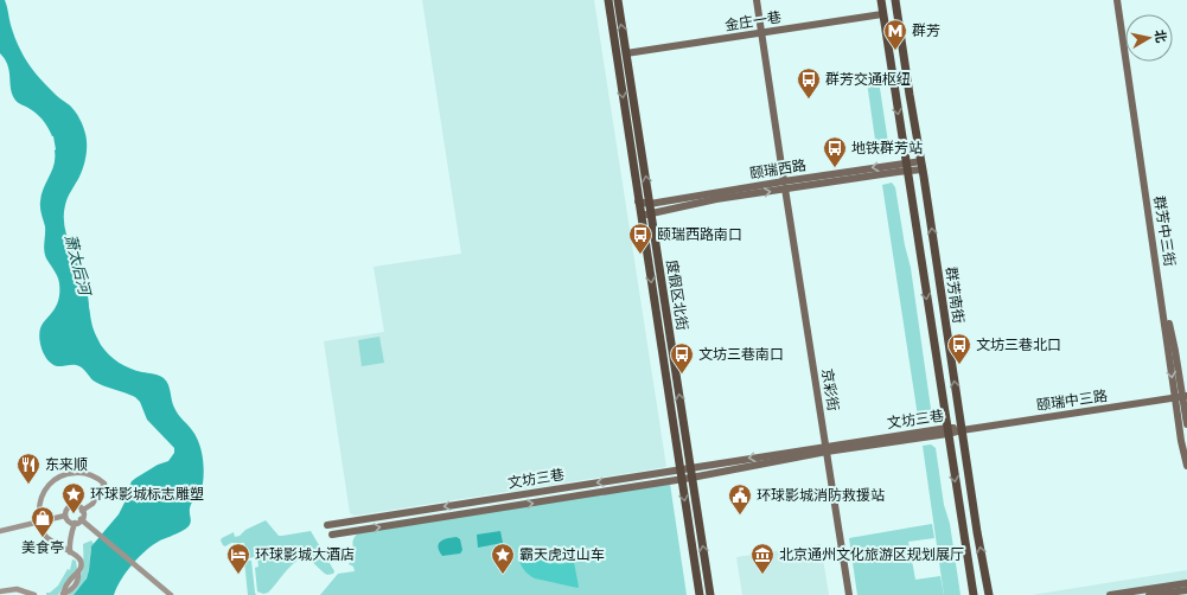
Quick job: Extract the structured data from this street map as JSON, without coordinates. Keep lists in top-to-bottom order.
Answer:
{
  "streets": {
    "main road": [
      "金庄一巷",
      "颐瑞西路",
      "群芳中三街",
      "度假区北街",
      "群芳南街",
      "京彩街",
      "颐瑞中三路",
      "文坊三巷"
    ]
  },
  "crossings": [
    ["金庄一巷", "度假区北街"],
    ["金庄一巷", "群芳南街"],
    ["金庄一巷", "京彩街"],
    ["颐瑞西路", "度假区北街"],
    ["颐瑞西路", "群芳南街"],
    ["颐瑞西路", "京彩街"],
    ["群芳中三街", "颐瑞中三路"],
    ["度假区北街", "文坊三巷"],
    ["群芳南街", "颐瑞中三路"],
    ["群芳南街", "文坊三巷"],
    ["京彩街", "文坊三巷"],
    ["颐瑞中三路", "文坊三巷"]
  ],
  "water": ["萧太后河"],
  "places": {
    "metro station": ["群芳"],
    "bus stop": [
      "群芳交通枢纽",
      "地铁群芳站",
      "颐瑞西路南口",
      "文坊三巷北口",
      "文坊三巷南口"
    ],
    "restaurant": ["东来顺"],
    "place": ["环球影城标志雕塑", "霸天虎过山车"],
    "public building": ["环球影城消防救援站"],
    "shop": ["美食亭"],
    "hotel": ["环球影城大酒店"],
    "museum": ["北京通州文化旅游区规划展厅"]
  },
  "north": "right"
}
